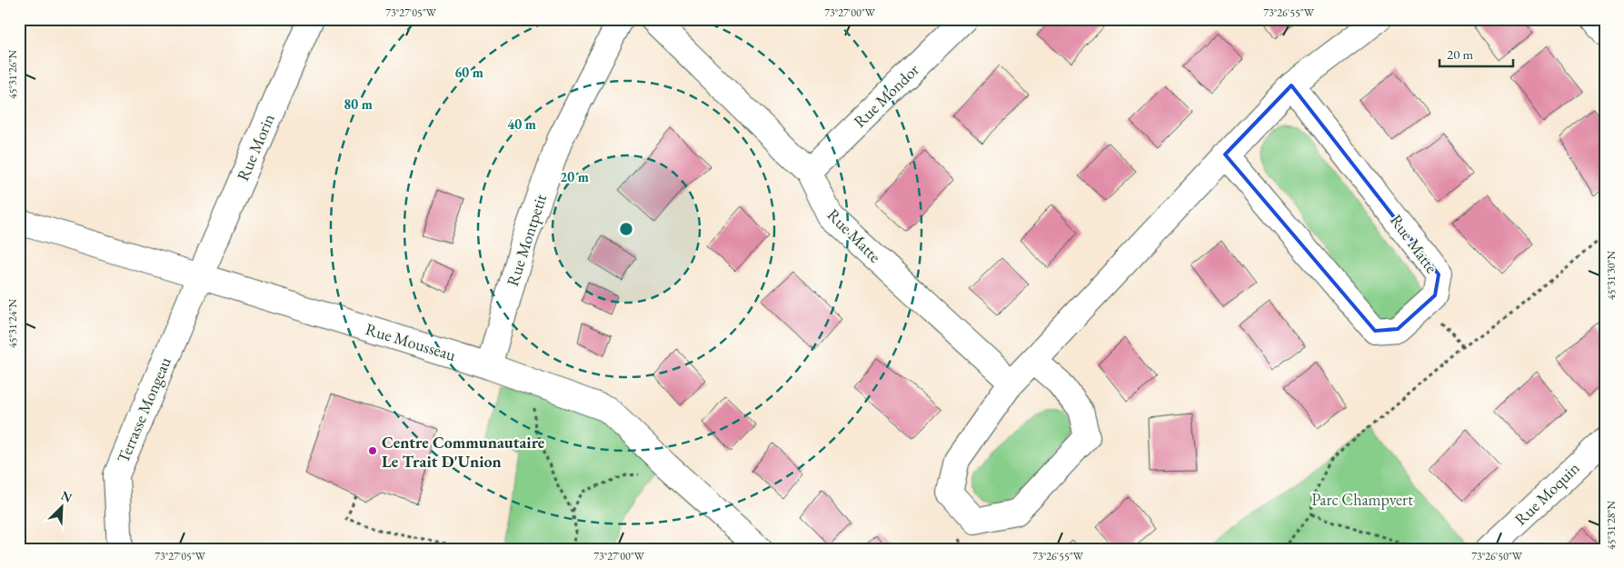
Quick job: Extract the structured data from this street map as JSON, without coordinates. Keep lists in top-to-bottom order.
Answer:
{
  "streets": {
    "street": [
      "Rue Mondor",
      "Rue Morin",
      "Rue Matte",
      "Rue Montpetit",
      "Rue Mousseau",
      "Terrasse Mongeau",
      "Rue Moquin"
    ]
  },
  "crossings": [
    ["Rue Mondor", "Rue Matte"],
    ["Rue Morin", "Rue Mousseau"],
    ["Rue Morin", "Terrasse Mongeau"],
    ["Rue Montpetit", "Rue Mousseau"],
    ["Rue Mousseau", "Terrasse Mongeau"]
  ],
  "parks": ["Parc Champvert"],
  "places": ["Centre Communautaire Le Trait D'Union"],
  "scale_bar": "20 m",
  "north": "top right",
  "coordinates": [
    "73°27'05\"W",
    "73°27'00\"W",
    "73°26'55\"W",
    "45°31'26\"N",
    "45°31'30\"N",
    "45°31'24\"N",
    "45°31'28\"N",
    "73°26'50\"W"
  ],
  "rings": [
    "60 m",
    "80 m",
    "40 m",
    "20 m"
  ]
}
